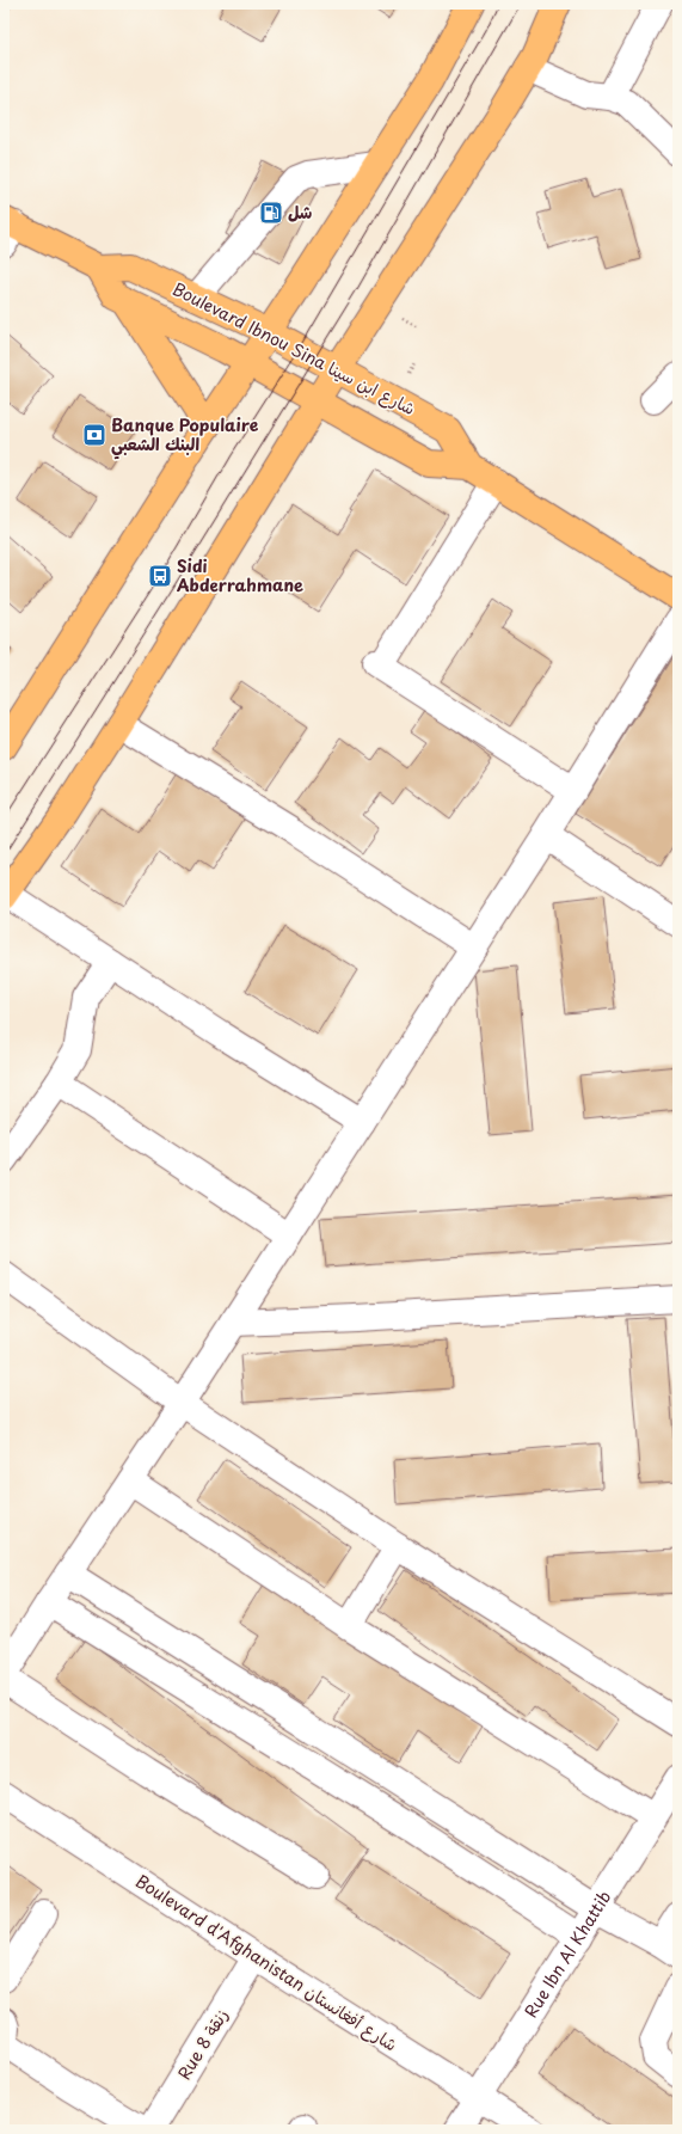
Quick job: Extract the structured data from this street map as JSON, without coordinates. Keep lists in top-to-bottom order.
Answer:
{
  "streets": {
    "main road": ["Boulevard Ibnou Sina شارع ابن سينا"],
    "street": ["Rue Ibn Al Khattib", "Boulevard d'Afghanistan شارع أفغانستان", "Rue 8 زنقة"]
  },
  "crossings": [
    ["Rue Ibn Al Khattib", "Boulevard d'Afghanistan شارع أفغانستان"],
    ["Boulevard d'Afghanistan شارع أفغانستان", "Rue 8 زنقة"]
  ],
  "places": {
    "fuel station": ["شل"],
    "bank": ["Banque Populaire البنك الشعبي"],
    "bus stop": ["Sidi Abderrahmane"]
  }
}
